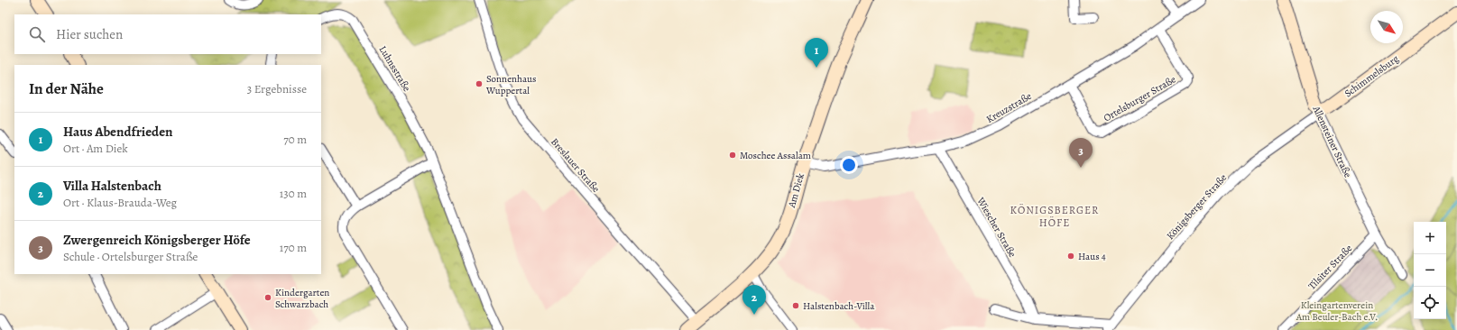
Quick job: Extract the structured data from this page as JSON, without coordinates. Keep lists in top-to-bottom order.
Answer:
{
  "streets": {
    "street": [
      "Luhnsstraße",
      "Schimmelsburg",
      "Ortelsburger Straße",
      "Kreuzstraße",
      "Allensteiner Straße",
      "Breslauer Straße",
      "Am Diek",
      "Königsberger Straße",
      "Wiescher Straße",
      "Tilsiter Straße"
    ]
  },
  "crossings": [
    ["Schimmelsburg", "Allensteiner Straße"],
    ["Schimmelsburg", "Königsberger Straße"],
    ["Ortelsburger Straße", "Kreuzstraße"],
    ["Kreuzstraße", "Am Diek"],
    ["Kreuzstraße", "Wiescher Straße"],
    ["Allensteiner Straße", "Königsberger Straße"],
    ["Allensteiner Straße", "Tilsiter Straße"],
    ["Breslauer Straße", "Am Diek"]
  ],
  "districts": ["KÖNIGSBERGER HÖFE"],
  "parks": ["Kleingartenverein Am Beuler-Bach e.V."],
  "places": [
    "Sonnenhaus Wuppertal",
    "Moschee Assalam",
    "Haus 4",
    "Kindergarten Schwarzbach",
    "Halstenbach-Villa"
  ],
  "north": "bottom right",
  "page": {
    "search": "Hier suchen",
    "pins": ["1", "3", "2"],
    "heading": ["In der Nähe", "3 Ergebnisse"],
    "list": [
      {
        "mark": "1",
        "name": "Haus Abendfrieden",
        "note": "Ort · Am Diek",
        "value": "70 m"
      },
      {
        "mark": "2",
        "name": "Villa Halstenbach",
        "note": "Ort · Klaus-Brauda-Weg",
        "value": "130 m"
      },
      {
        "mark": "3",
        "name": "Zwergenreich Königsberger Höfe",
        "note": "Schule · Ortelsburger Straße",
        "value": "170 m"
      }
    ],
    "map_buttons": ["+", "−"]
  }
}
